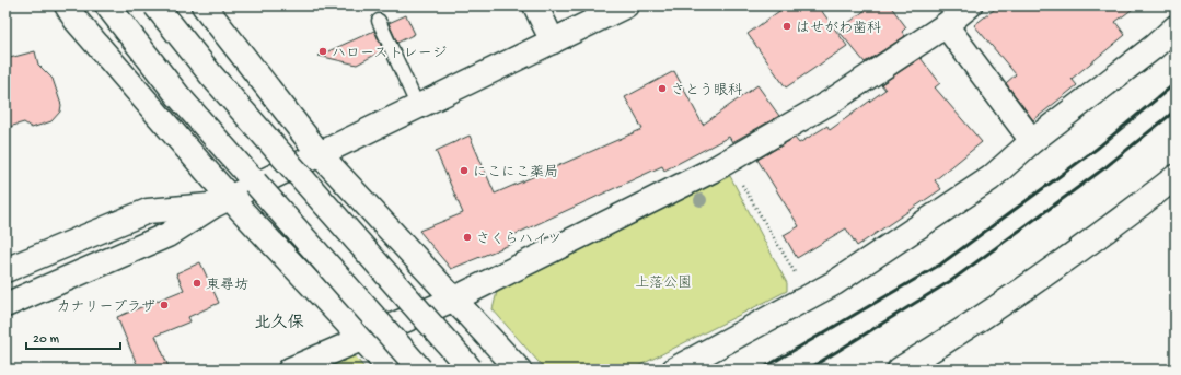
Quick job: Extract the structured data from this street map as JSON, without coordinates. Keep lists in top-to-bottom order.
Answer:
{
  "districts": ["北久保"],
  "parks": ["上落公園"],
  "places": [
    "はせがわ歯科",
    "ハローストレージ",
    "さとう眼科",
    "にこにこ薬局",
    "さくらハイツ",
    "東尋坊",
    "カナリープラザ"
  ],
  "scale_bar": "20 m"
}
